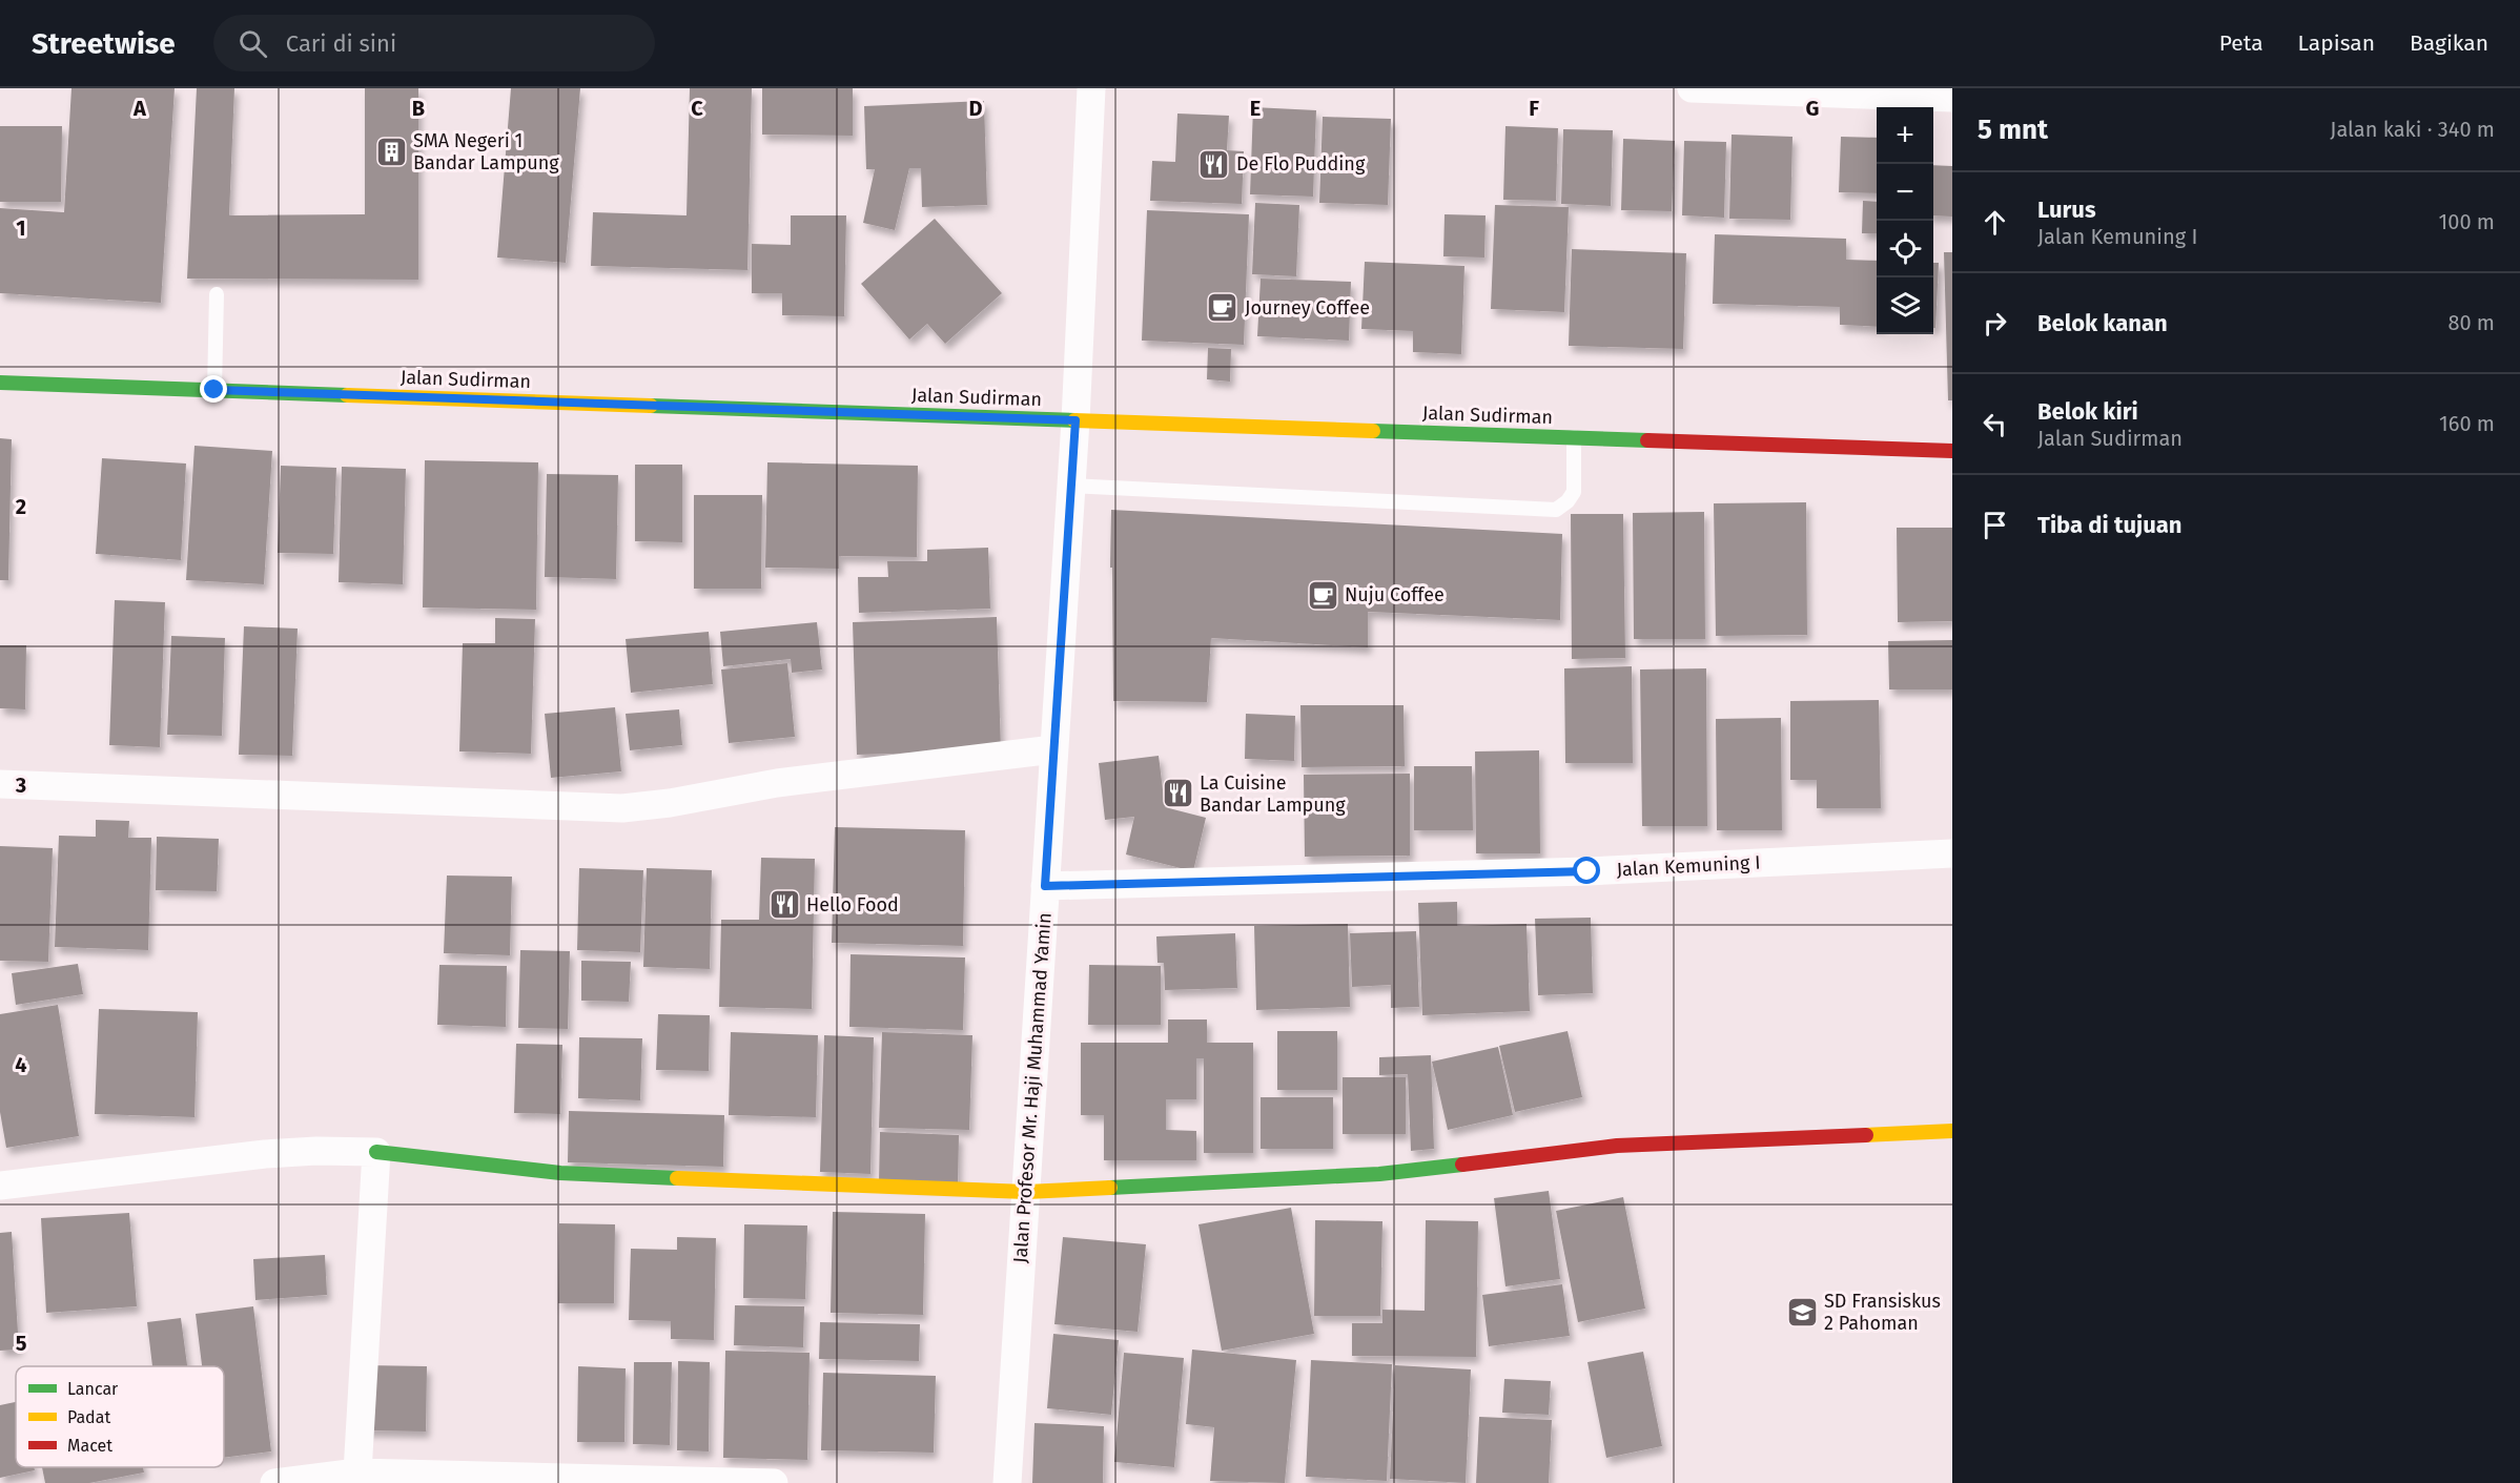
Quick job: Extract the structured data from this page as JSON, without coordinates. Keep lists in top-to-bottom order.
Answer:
{
  "streets": {
    "main road": ["Jalan Sudirman"],
    "street": ["Jalan Kemuning I", "Jalan Profesor Mr. Haji Muhammad Yamin"]
  },
  "crossings": [
    ["Jalan Sudirman", "Jalan Profesor Mr. Haji Muhammad Yamin"],
    ["Jalan Kemuning I", "Jalan Profesor Mr. Haji Muhammad Yamin"]
  ],
  "places": {
    "building": ["SMA Negeri 1 Bandar Lampung"],
    "restaurant": ["De Flo Pudding", "La Cuisine Bandar Lampung", "Hello Food"],
    "cafe": ["Journey Coffee", "Nuju Coffee"],
    "school or university": ["SD Fransiskus 2 Pahoman"]
  },
  "legend": ["Lancar", "Padat", "Macet"],
  "page": {
    "header": "Streetwise",
    "search": "Cari di sini",
    "nav": ["Peta", "Lapisan", "Bagikan"],
    "heading": ["5 mnt", "Jalan kaki · 340 m"],
    "map_buttons": ["+", "−"],
    "list": [
      ["Lurus", "Jalan Kemuning I", "100 m"],
      ["Belok kanan", "80 m"],
      ["Belok kiri", "Jalan Sudirman", "160 m"],
      "Tiba di tujuan"
    ]
  },
  "grid": {
    "columns": [
      "A",
      "B",
      "C",
      "D",
      "E",
      "F",
      "G"
    ],
    "rows": [
      "1",
      "2",
      "3",
      "4",
      "5"
    ]
  }
}
